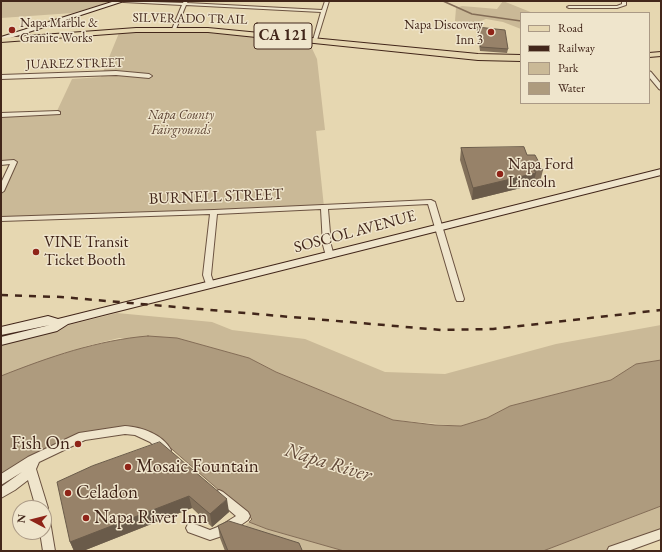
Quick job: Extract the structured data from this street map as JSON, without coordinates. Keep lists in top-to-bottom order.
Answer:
{
  "streets": {
    "main road": ["SILVERADO TRAIL", "CA 121", "SOSCOL AVENUE"],
    "street": ["JUAREZ STREET", "BURNELL STREET"]
  },
  "crossings": [
    ["BURNELL STREET", "SOSCOL AVENUE"]
  ],
  "water": ["Napa River"],
  "parks": ["Napa County Fairgrounds"],
  "places": [
    "Napa Marble & Granite Works",
    "Napa Discovery Inn 3",
    "Napa Ford Lincoln",
    "VINE Transit Ticket Booth",
    "Fish On",
    "Mosaic Fountain",
    "Celadon",
    "Napa River Inn"
  ],
  "legend": [
    "Road",
    "Railway",
    "Park",
    "Water"
  ],
  "north": "left"
}
